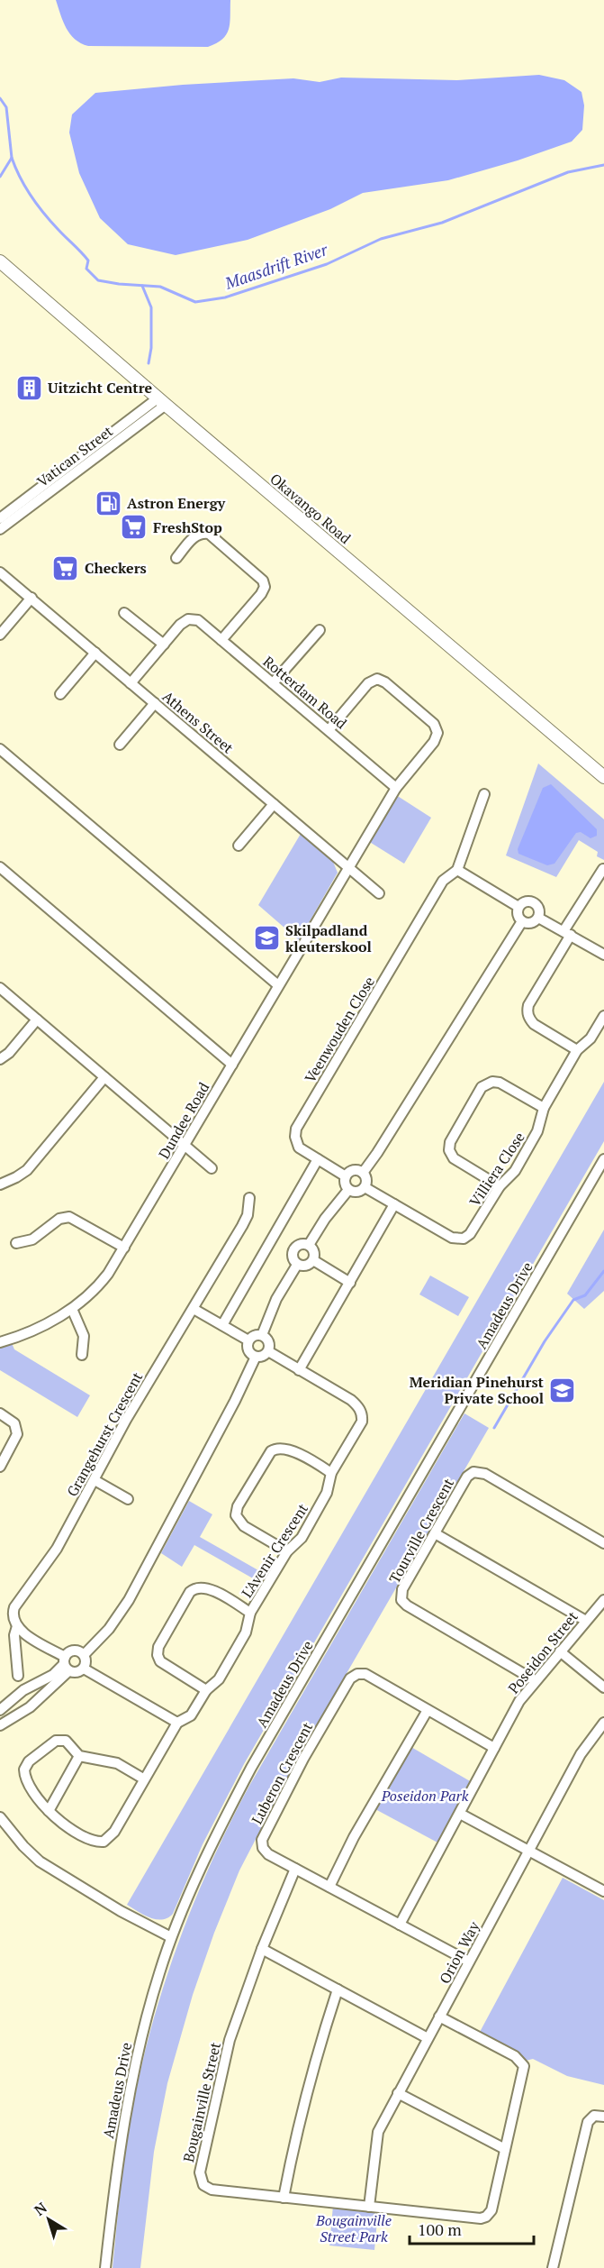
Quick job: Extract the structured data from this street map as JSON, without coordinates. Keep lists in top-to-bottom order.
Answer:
{
  "streets": {
    "main road": ["Okavango Road"],
    "street": [
      "Vatican Street",
      "Rotterdam Road",
      "Athens Street",
      "Veenwouden Close",
      "Dundee Road",
      "Villiera Close",
      "Amadeus Drive",
      "Grangehurst Crescent",
      "Tourville Crescent",
      "L'Avenir Crescent",
      "Poseidon Street",
      "Luberon Crescent",
      "Orion Way",
      "Bougainville Street"
    ]
  },
  "crossings": [
    ["Vatican Street", "Okavango Road"],
    ["Rotterdam Road", "Athens Street"],
    ["Athens Street", "Dundee Road"],
    ["Veenwouden Close", "Villiera Close"],
    ["Tourville Crescent", "Poseidon Street"],
    ["Poseidon Street", "Luberon Crescent"],
    ["Luberon Crescent", "Orion Way"],
    ["Luberon Crescent", "Bougainville Street"],
    ["Orion Way", "Bougainville Street"]
  ],
  "water": ["Maasdrift River"],
  "parks": ["Poseidon Park", "Bougainville Street Park"],
  "places": {
    "building": ["Uitzicht Centre"],
    "fuel station": ["Astron Energy"],
    "supermarket": ["FreshStop", "Checkers"],
    "school or university": ["Skilpadland kleuterskool", "Meridian Pinehurst Private School"]
  },
  "scale_bar": "100 m",
  "north": "top left"
}
